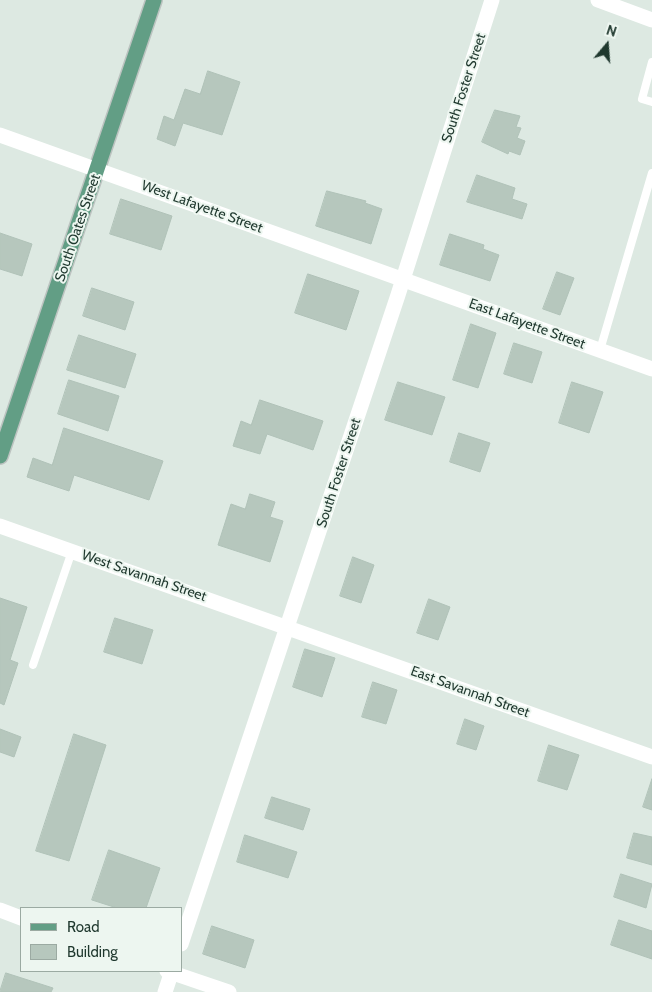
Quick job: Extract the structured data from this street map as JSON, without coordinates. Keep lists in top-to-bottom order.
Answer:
{
  "streets": {
    "main road": ["South Oates Street"],
    "street": [
      "South Foster Street",
      "West Lafayette Street",
      "East Lafayette Street",
      "West Savannah Street",
      "East Savannah Street"
    ]
  },
  "crossings": [
    ["South Foster Street", "West Lafayette Street"],
    ["South Foster Street", "East Lafayette Street"],
    ["South Foster Street", "West Savannah Street"],
    ["South Foster Street", "East Savannah Street"],
    ["West Lafayette Street", "South Oates Street"],
    ["West Lafayette Street", "East Lafayette Street"],
    ["West Savannah Street", "East Savannah Street"]
  ],
  "legend": ["Road", "Building"],
  "north": "top"
}
